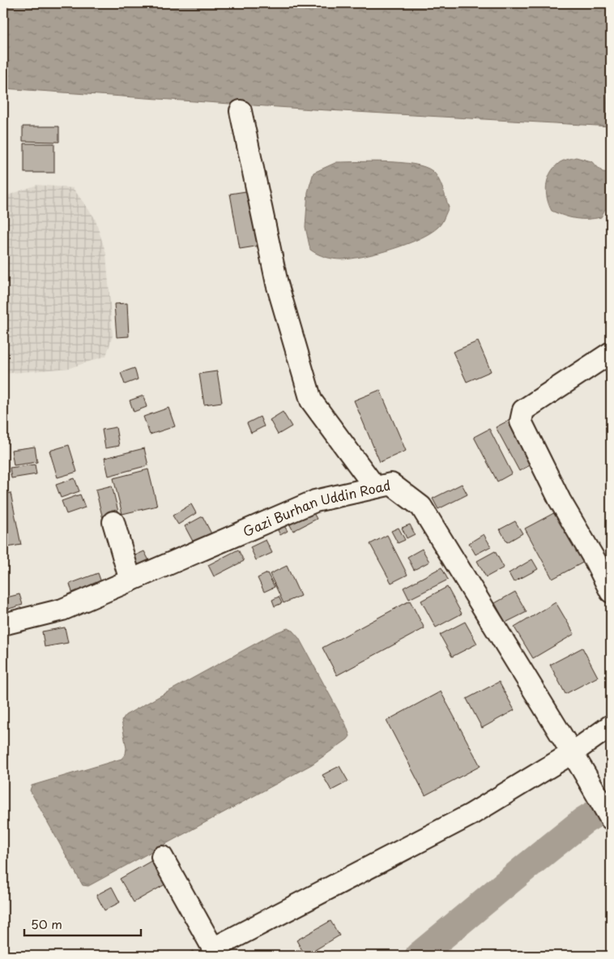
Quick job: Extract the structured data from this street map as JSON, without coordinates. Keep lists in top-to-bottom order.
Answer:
{
  "streets": {
    "street": ["Gazi Burhan Uddin Road"]
  },
  "scale_bar": "50 m"
}
